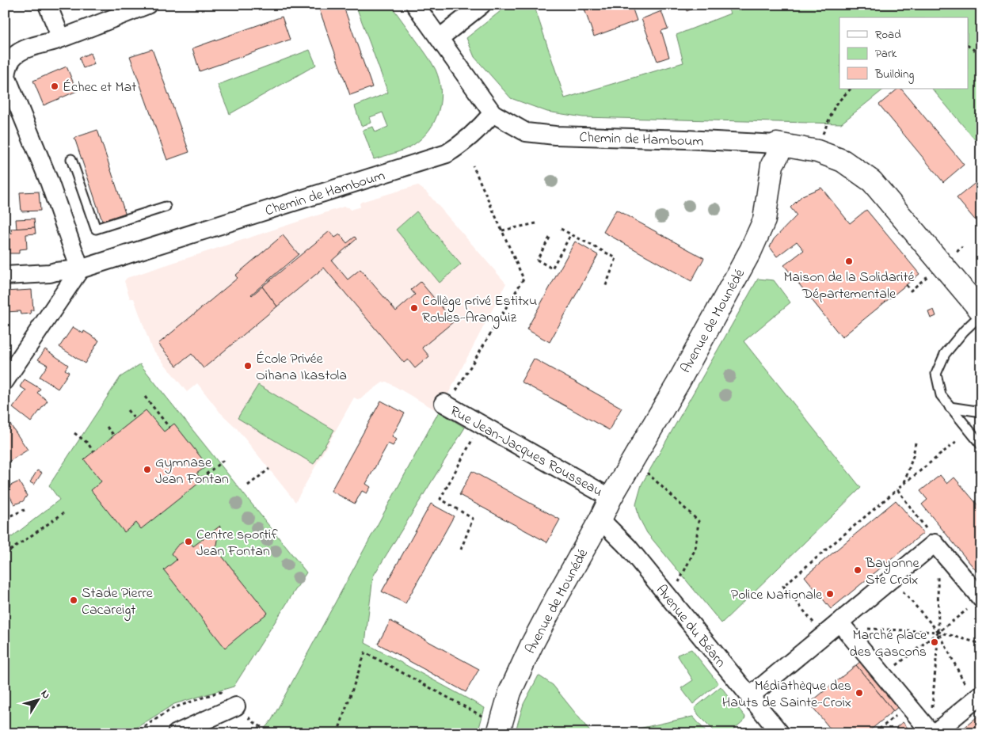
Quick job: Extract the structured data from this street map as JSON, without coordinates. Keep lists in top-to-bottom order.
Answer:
{
  "streets": {
    "street": [
      "Chemin de Hamboum",
      "Avenue de Mounédé",
      "Rue Jean-Jacques Rousseau",
      "Avenue du Béarn"
    ]
  },
  "crossings": [
    ["Chemin de Hamboum", "Avenue de Mounédé"],
    ["Avenue de Mounédé", "Rue Jean-Jacques Rousseau"],
    ["Avenue de Mounédé", "Avenue du Béarn"]
  ],
  "places": [
    "Échec et Mat",
    "Maison de la Solidarité Départementale",
    "Collège privé Estitxu Robles-Aranguiz",
    "École Privée Oihana Ikastola",
    "Gymnase Jean Fontan",
    "Centre sportif Jean Fontan",
    "Bayonne Ste Croix",
    "Police Nationale",
    "Stade Pierre Cacareigt",
    "Marché place des Gascons",
    "Médiathèque des Hauts de Sainte-Croix"
  ],
  "legend": ["Road", "Park", "Building"],
  "north": "top right"
}
